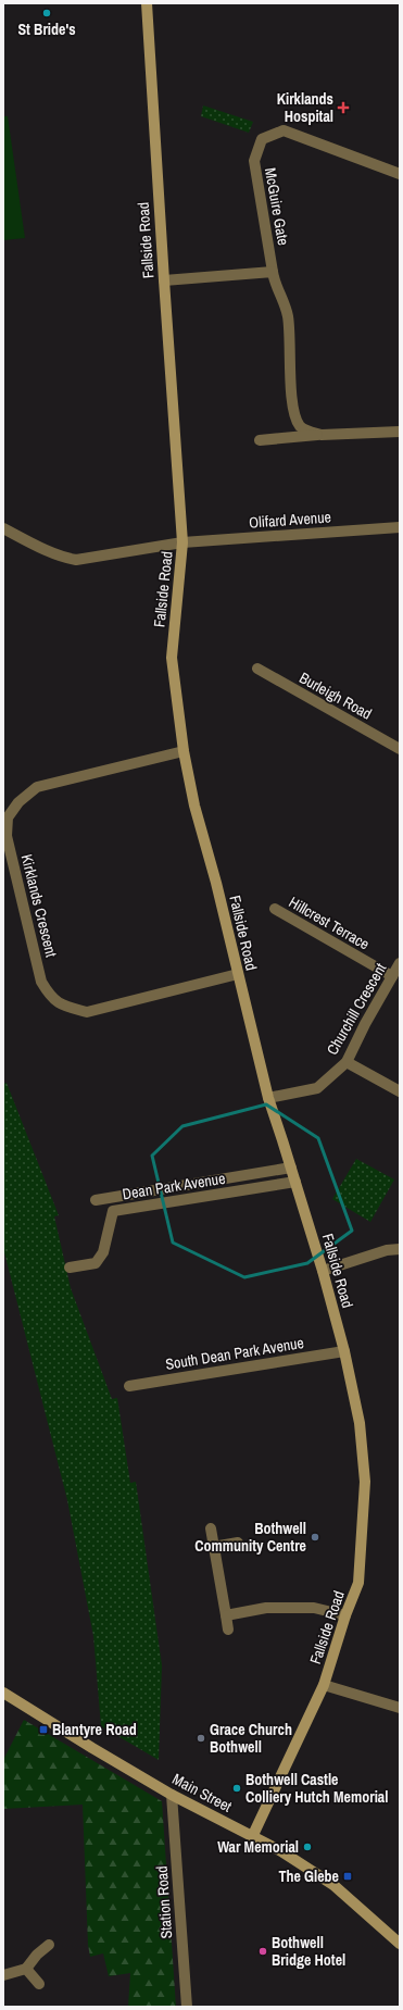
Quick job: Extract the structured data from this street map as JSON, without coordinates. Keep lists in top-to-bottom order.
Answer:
{
  "streets": {
    "street": [
      "McGuire Gate",
      "Fallside Road",
      "Olifard Avenue",
      "Burleigh Road",
      "Kirklands Crescent",
      "Hillcrest Terrace",
      "Churchill Crescent",
      "Dean Park Avenue",
      "South Dean Park Avenue",
      "Main Street",
      "Station Road"
    ]
  },
  "crossings": [
    ["Fallside Road", "Olifard Avenue"],
    ["Fallside Road", "Kirklands Crescent"],
    ["Fallside Road", "Churchill Crescent"],
    ["Fallside Road", "Dean Park Avenue"],
    ["Fallside Road", "South Dean Park Avenue"],
    ["Fallside Road", "Main Street"],
    ["Hillcrest Terrace", "Churchill Crescent"],
    ["Main Street", "Station Road"]
  ],
  "places": {
    "other": [
      "St Bride's",
      "Bothwell Community Centre",
      "Grace Church Bothwell",
      "Bothwell Castle Colliery Hutch Memorial",
      "War Memorial",
      "Bothwell Bridge Hotel"
    ],
    "health": ["Kirklands Hospital"],
    "transit": ["Blantyre Road", "The Glebe"]
  }
}
